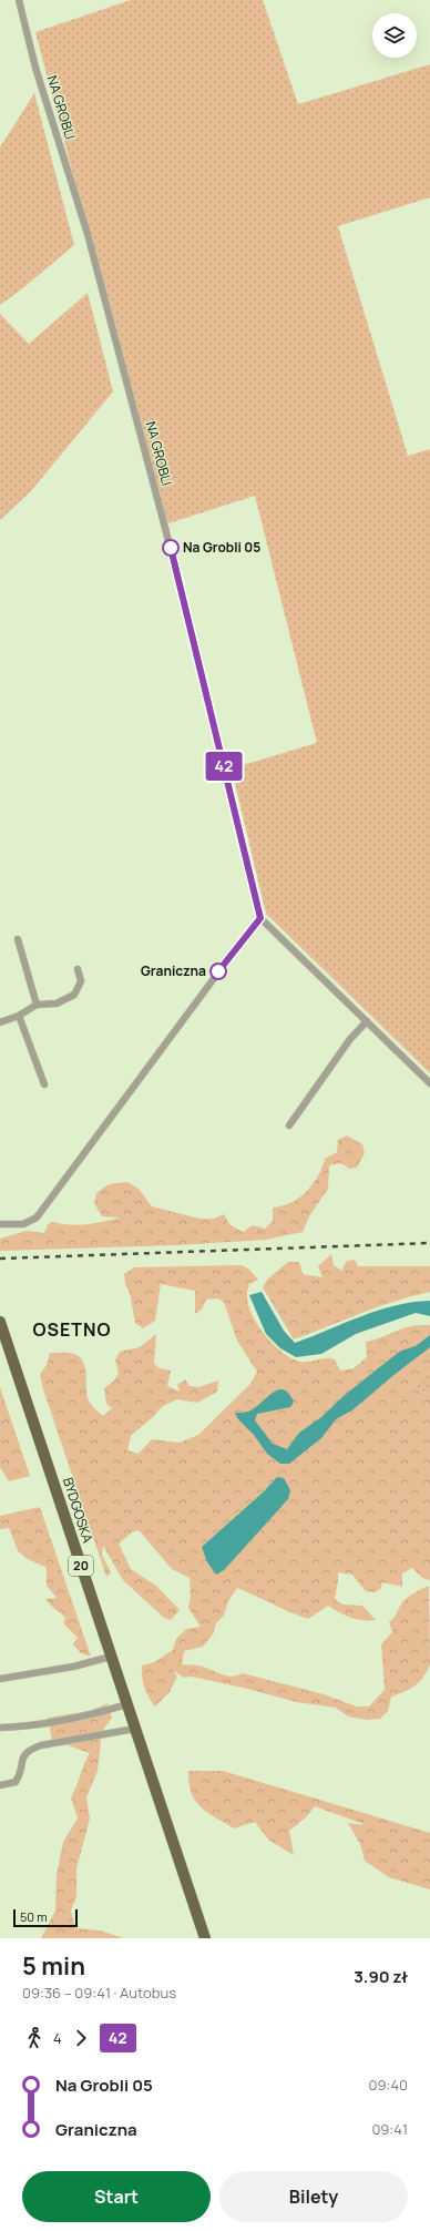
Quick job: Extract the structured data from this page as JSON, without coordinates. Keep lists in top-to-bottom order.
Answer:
{
  "streets": {
    "main road": ["BYDGOSKA", "20"],
    "street": ["NA GROBLI"]
  },
  "districts": ["OSETNO"],
  "places": ["Na Grobli 05", "Graniczna"],
  "lines": ["bus line 42"],
  "scale_bar": "50 m",
  "page": {
    "on_map": "42",
    "scale": "50 m",
    "heading": ["5 min", "09:36 – 09:41 · Autobus", "3.90 zł"],
    "legs": ["4", "42"],
    "list": [
      {
        "name": "Na Grobli 05",
        "value": "09:40"
      },
      {
        "name": "Graniczna",
        "value": "09:41"
      }
    ],
    "buttons": ["Start", "Bilety"]
  }
}
